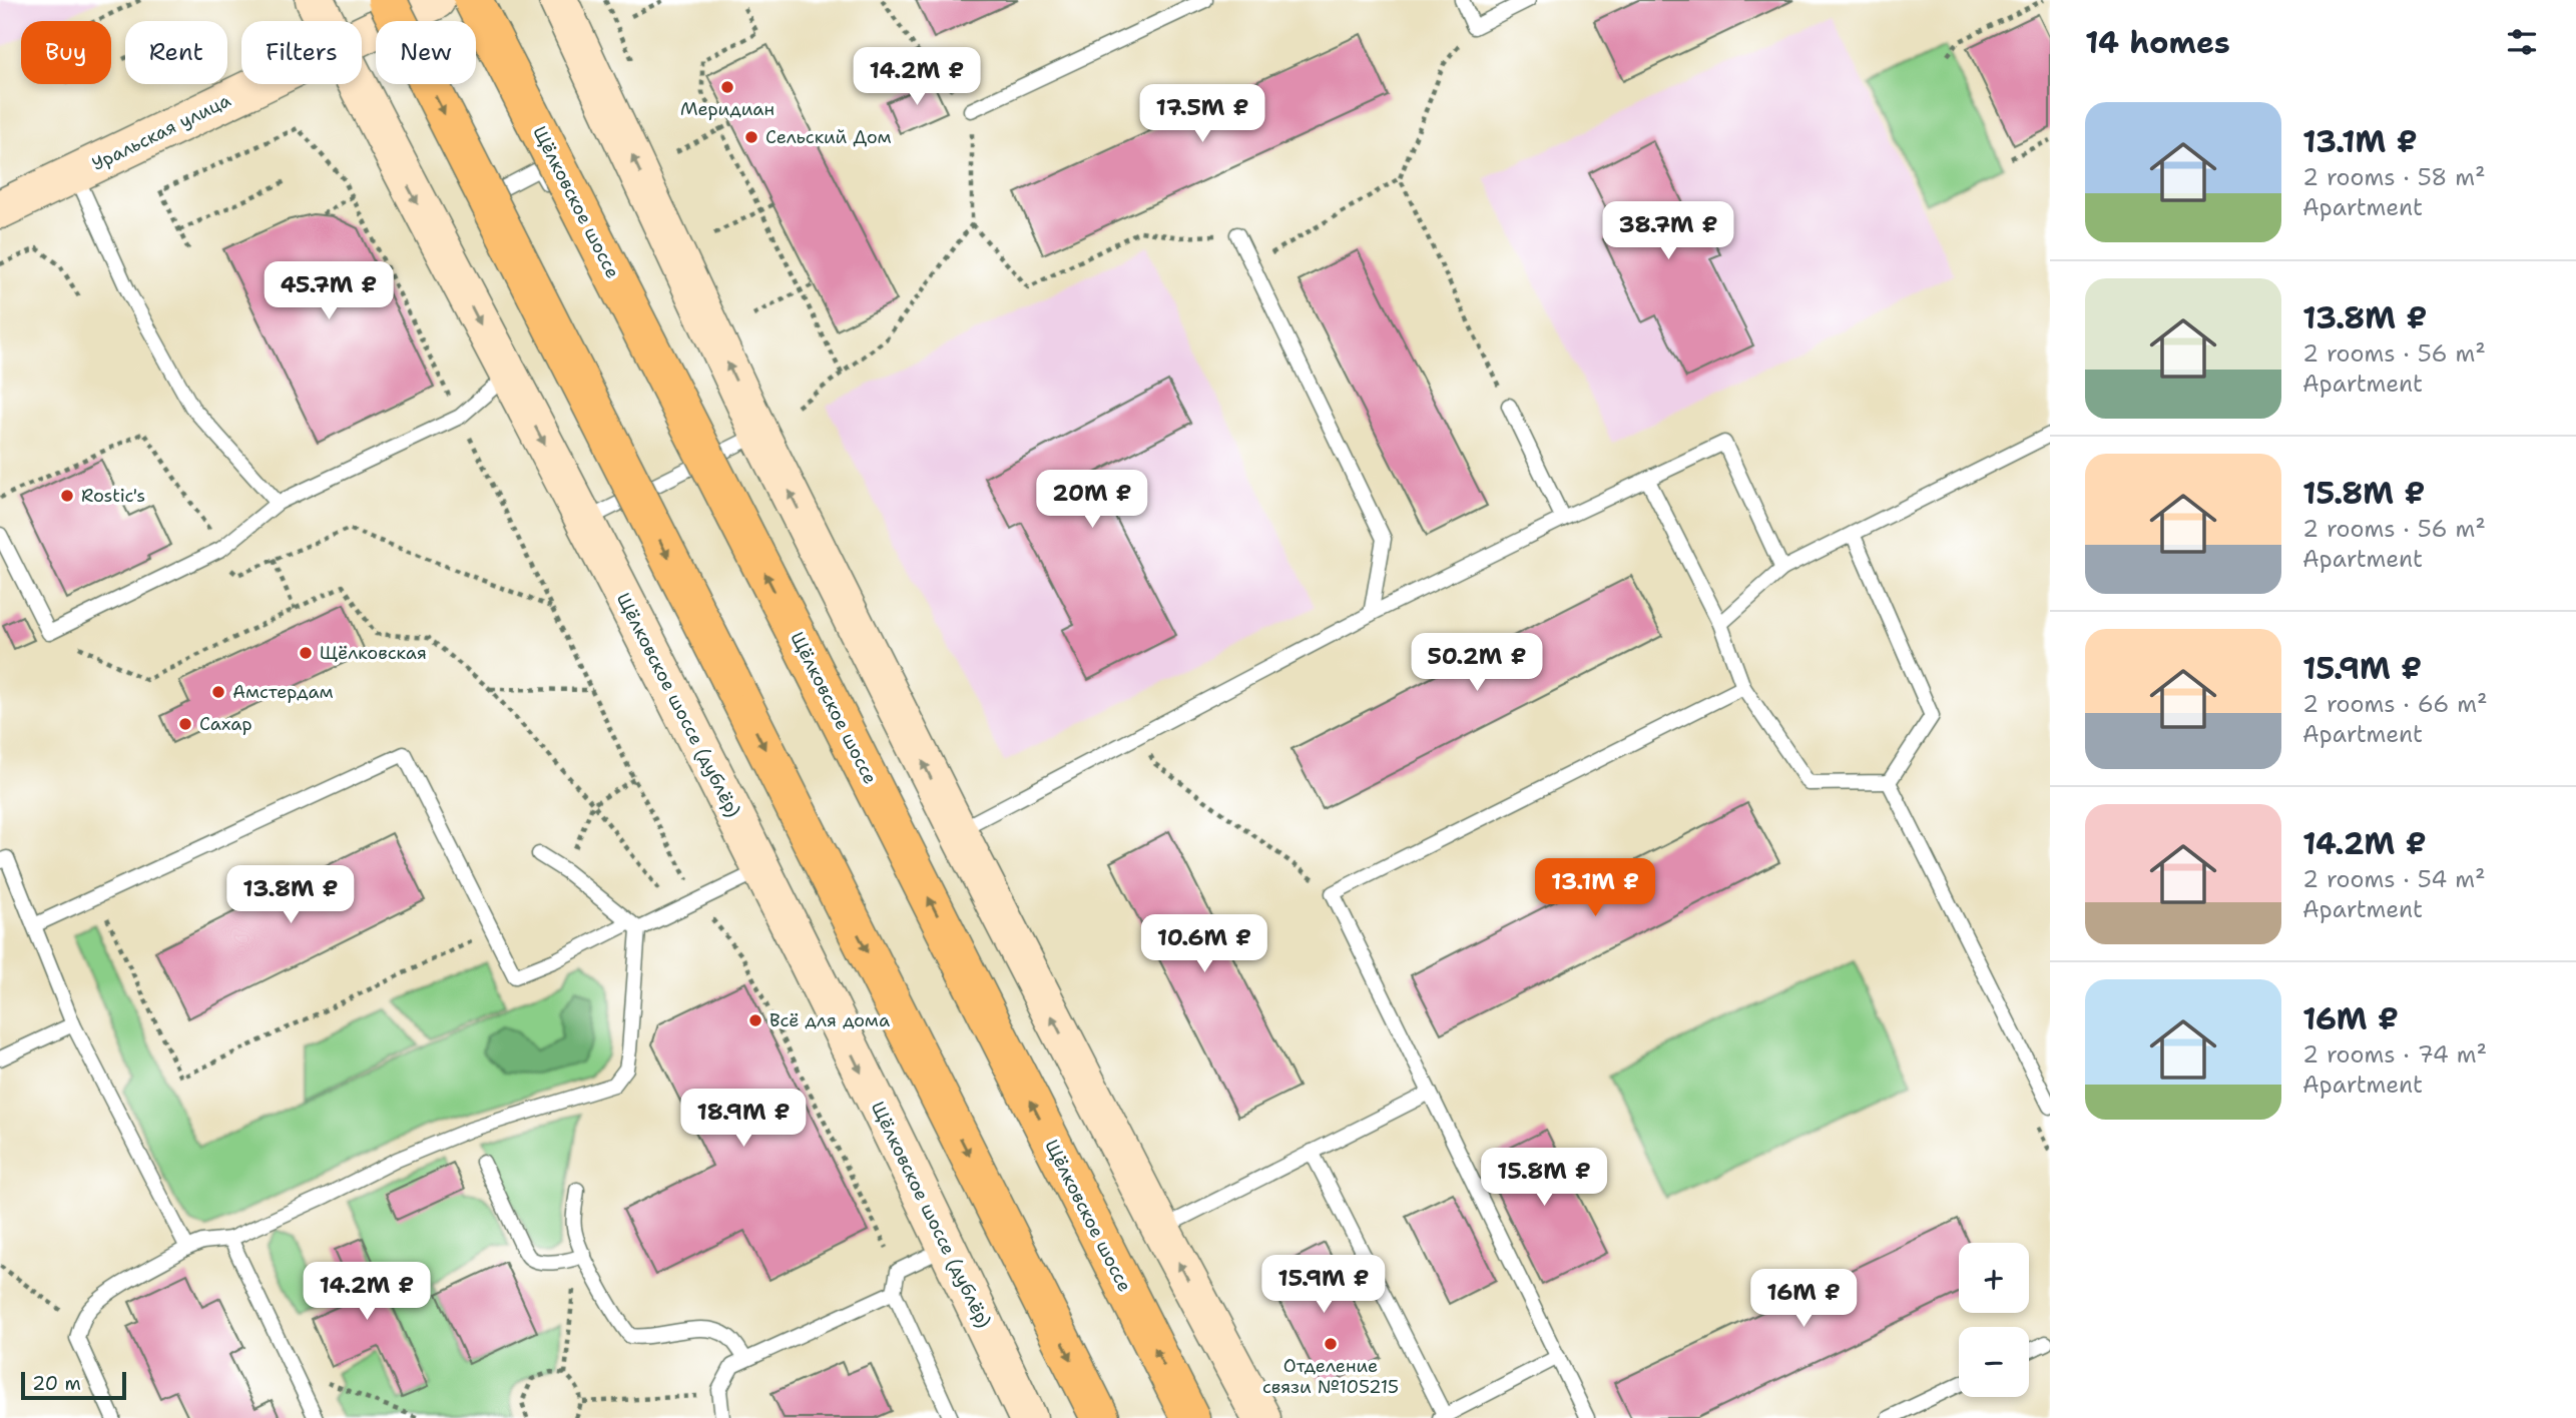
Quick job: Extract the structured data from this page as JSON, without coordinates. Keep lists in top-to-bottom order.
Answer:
{
  "streets": {
    "main road": ["Уральская улица", "Щёлковское шоссе", "Щёлковское шоссе (дублёр)"]
  },
  "places": [
    "Меридиан",
    "Сельский Дом",
    "Rostic's",
    "Щёлковская",
    "Амстердам",
    "Сахар",
    "Всё для дома",
    "Отделение связи №105215"
  ],
  "scale_bar": "20 m",
  "page": {
    "heading": "14 homes",
    "chip": [
      "Buy",
      "Rent",
      "Filters",
      "New"
    ],
    "price": [
      "14.2M ₽",
      "17.5M ₽",
      "38.7M ₽",
      "45.7M ₽",
      "20M ₽",
      "50.2M ₽",
      "13.1M ₽",
      "13.8M ₽",
      "10.6M ₽",
      "18.9M ₽",
      "15.8M ₽",
      "15.9M ₽",
      "14.2M ₽",
      "16M ₽"
    ],
    "list": [
      {
        "name": "13.1M ₽",
        "note": "2 rooms · 58 m² · Apartment"
      },
      {
        "name": "13.8M ₽",
        "note": "2 rooms · 56 m² · Apartment"
      },
      {
        "name": "15.8M ₽",
        "note": "2 rooms · 56 m² · Apartment"
      },
      {
        "name": "15.9M ₽",
        "note": "2 rooms · 66 m² · Apartment"
      },
      {
        "name": "14.2M ₽",
        "note": "2 rooms · 54 m² · Apartment"
      },
      {
        "name": "16M ₽",
        "note": "2 rooms · 74 m² · Apartment"
      }
    ],
    "map_buttons": ["+", "−"],
    "scale": "20 m"
  }
}
